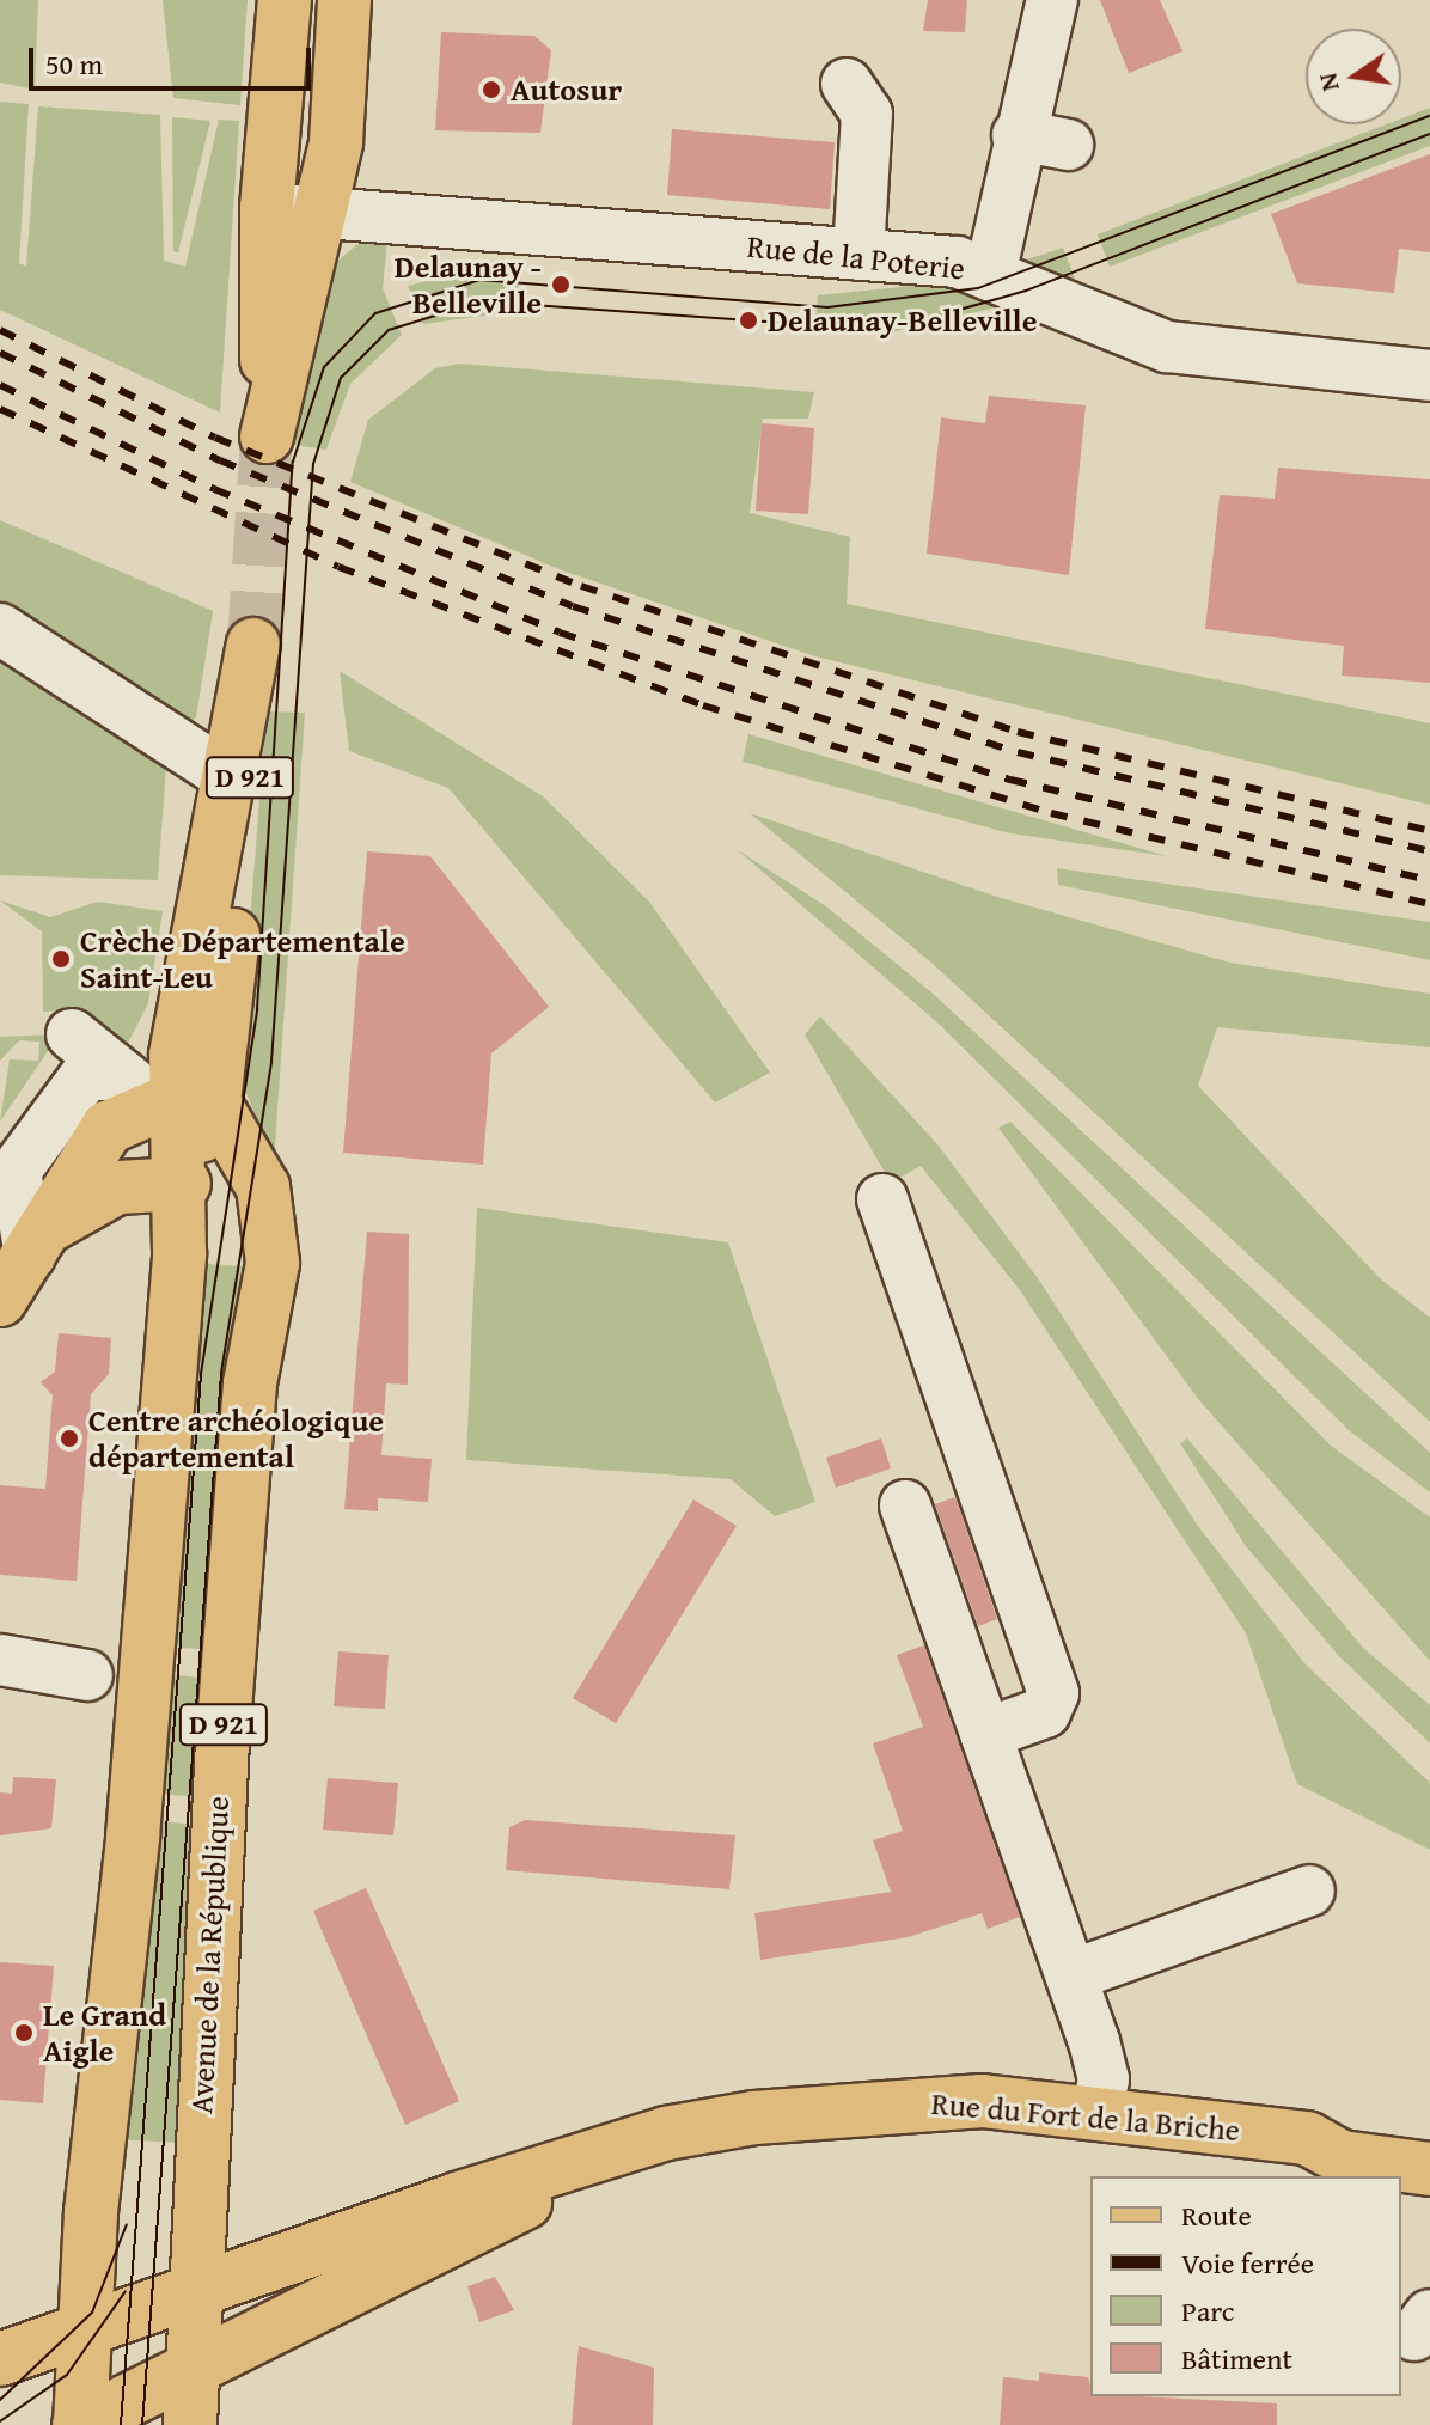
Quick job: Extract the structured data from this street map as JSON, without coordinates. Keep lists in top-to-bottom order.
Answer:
{
  "streets": {
    "main road": ["D 921", "Avenue de la République", "Rue du Fort de la Briche"],
    "street": ["Rue de la Poterie"]
  },
  "crossings": [
    ["D 921", "Avenue de la République"],
    ["D 921", "Rue du Fort de la Briche"],
    ["Avenue de la République", "Rue du Fort de la Briche"]
  ],
  "places": [
    "Autosur",
    "Delaunay - Belleville",
    "Delaunay-Belleville",
    "Crèche Départementale Saint-Leu",
    "Centre archéologique départemental",
    "Le Grand Aigle"
  ],
  "legend": [
    "Route",
    "Voie ferrée",
    "Parc",
    "Bâtiment"
  ],
  "scale_bar": "50 m",
  "north": "left"
}
